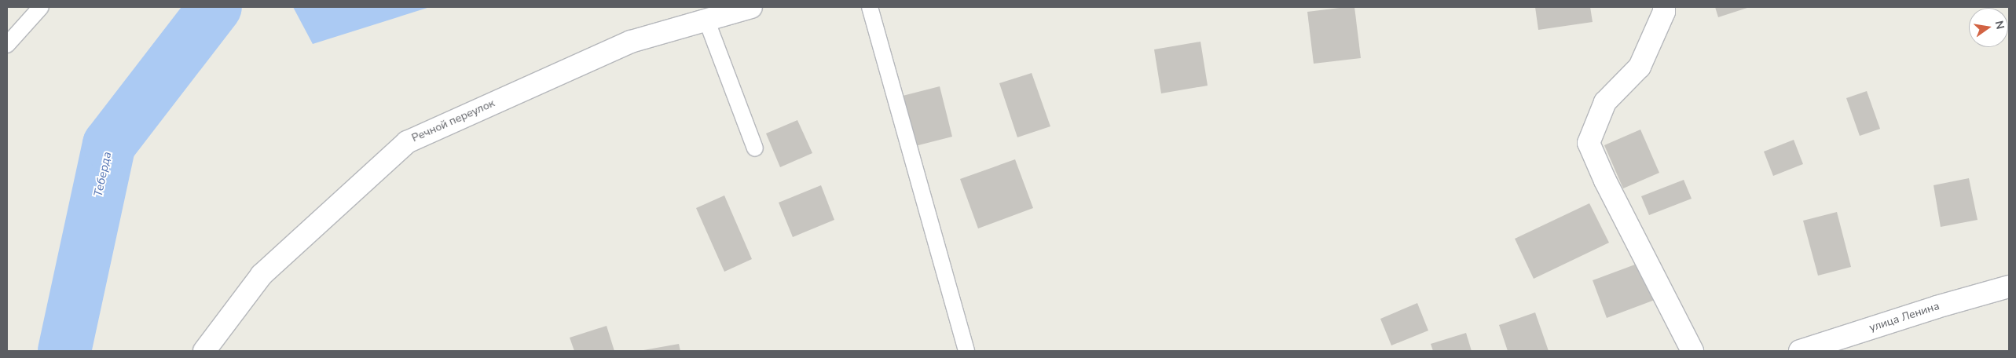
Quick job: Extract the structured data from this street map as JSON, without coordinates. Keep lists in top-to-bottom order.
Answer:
{
  "streets": {
    "street": ["Речной переулок", "улица Ленина"]
  },
  "water": ["Теберда"],
  "north": "right"
}
